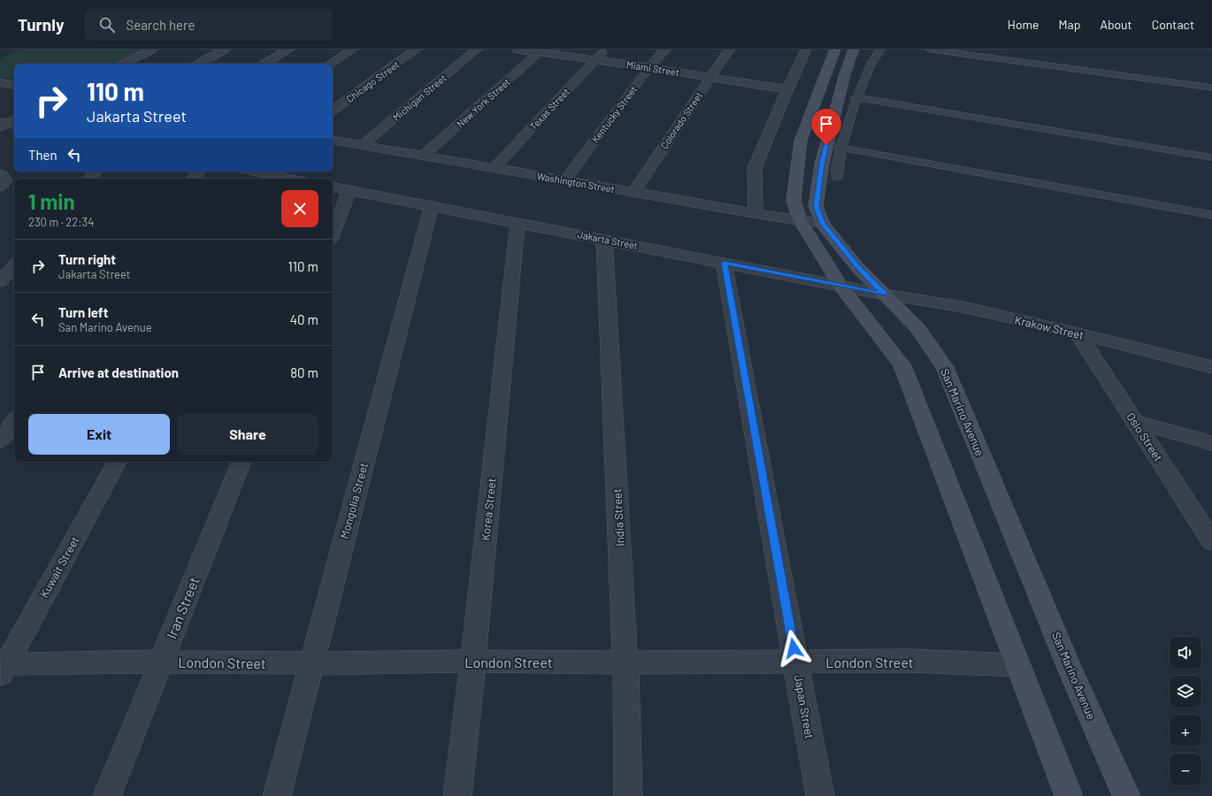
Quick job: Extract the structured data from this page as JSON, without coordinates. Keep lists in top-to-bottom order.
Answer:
{
  "streets": {
    "main road": ["San Marino Avenue"],
    "street": [
      "Miami Street",
      "Chicago Street",
      "Michigan Street",
      "New York Street",
      "Texas Street",
      "Kentucky Street",
      "Colorado Street",
      "Washington Street",
      "Jakarta Street",
      "Krakow Street",
      "Oslo Street",
      "Mongolia Street",
      "Korea Street",
      "India Street",
      "Kuwait Street",
      "Iran Street",
      "London Street",
      "Japan Street"
    ]
  },
  "crossings": [
    ["Miami Street", "New York Street"],
    ["Miami Street", "Texas Street"],
    ["Miami Street", "Kentucky Street"],
    ["Miami Street", "Colorado Street"],
    ["Michigan Street", "Washington Street"],
    ["New York Street", "Washington Street"],
    ["Texas Street", "Washington Street"],
    ["Kentucky Street", "Washington Street"],
    ["Colorado Street", "Washington Street"],
    ["Washington Street", "San Marino Avenue"],
    ["Jakarta Street", "Krakow Street"],
    ["Jakarta Street", "San Marino Avenue"],
    ["Jakarta Street", "Mongolia Street"],
    ["Jakarta Street", "Korea Street"],
    ["Jakarta Street", "India Street"],
    ["Jakarta Street", "Japan Street"],
    ["Krakow Street", "San Marino Avenue"],
    ["Krakow Street", "Oslo Street"],
    ["Mongolia Street", "London Street"],
    ["Korea Street", "London Street"],
    ["India Street", "London Street"],
    ["Kuwait Street", "London Street"],
    ["Iran Street", "London Street"],
    ["London Street", "Japan Street"]
  ],
  "page": {
    "header": "Turnly",
    "search": "Search here",
    "nav": [
      "Home",
      "Map",
      "About",
      "Contact"
    ],
    "turn": ["110 m", "Jakarta Street"],
    "then": "Then",
    "heading": ["1 min", "230 m · 22:34"],
    "list": [
      {
        "name": "Turn right",
        "note": "Jakarta Street",
        "value": "110 m"
      },
      {
        "name": "Turn left",
        "note": "San Marino Avenue",
        "value": "40 m"
      },
      {
        "name": "Arrive at destination",
        "value": "80 m"
      }
    ],
    "buttons": ["Exit", "Share"],
    "map_buttons": ["+", "−"]
  }
}
